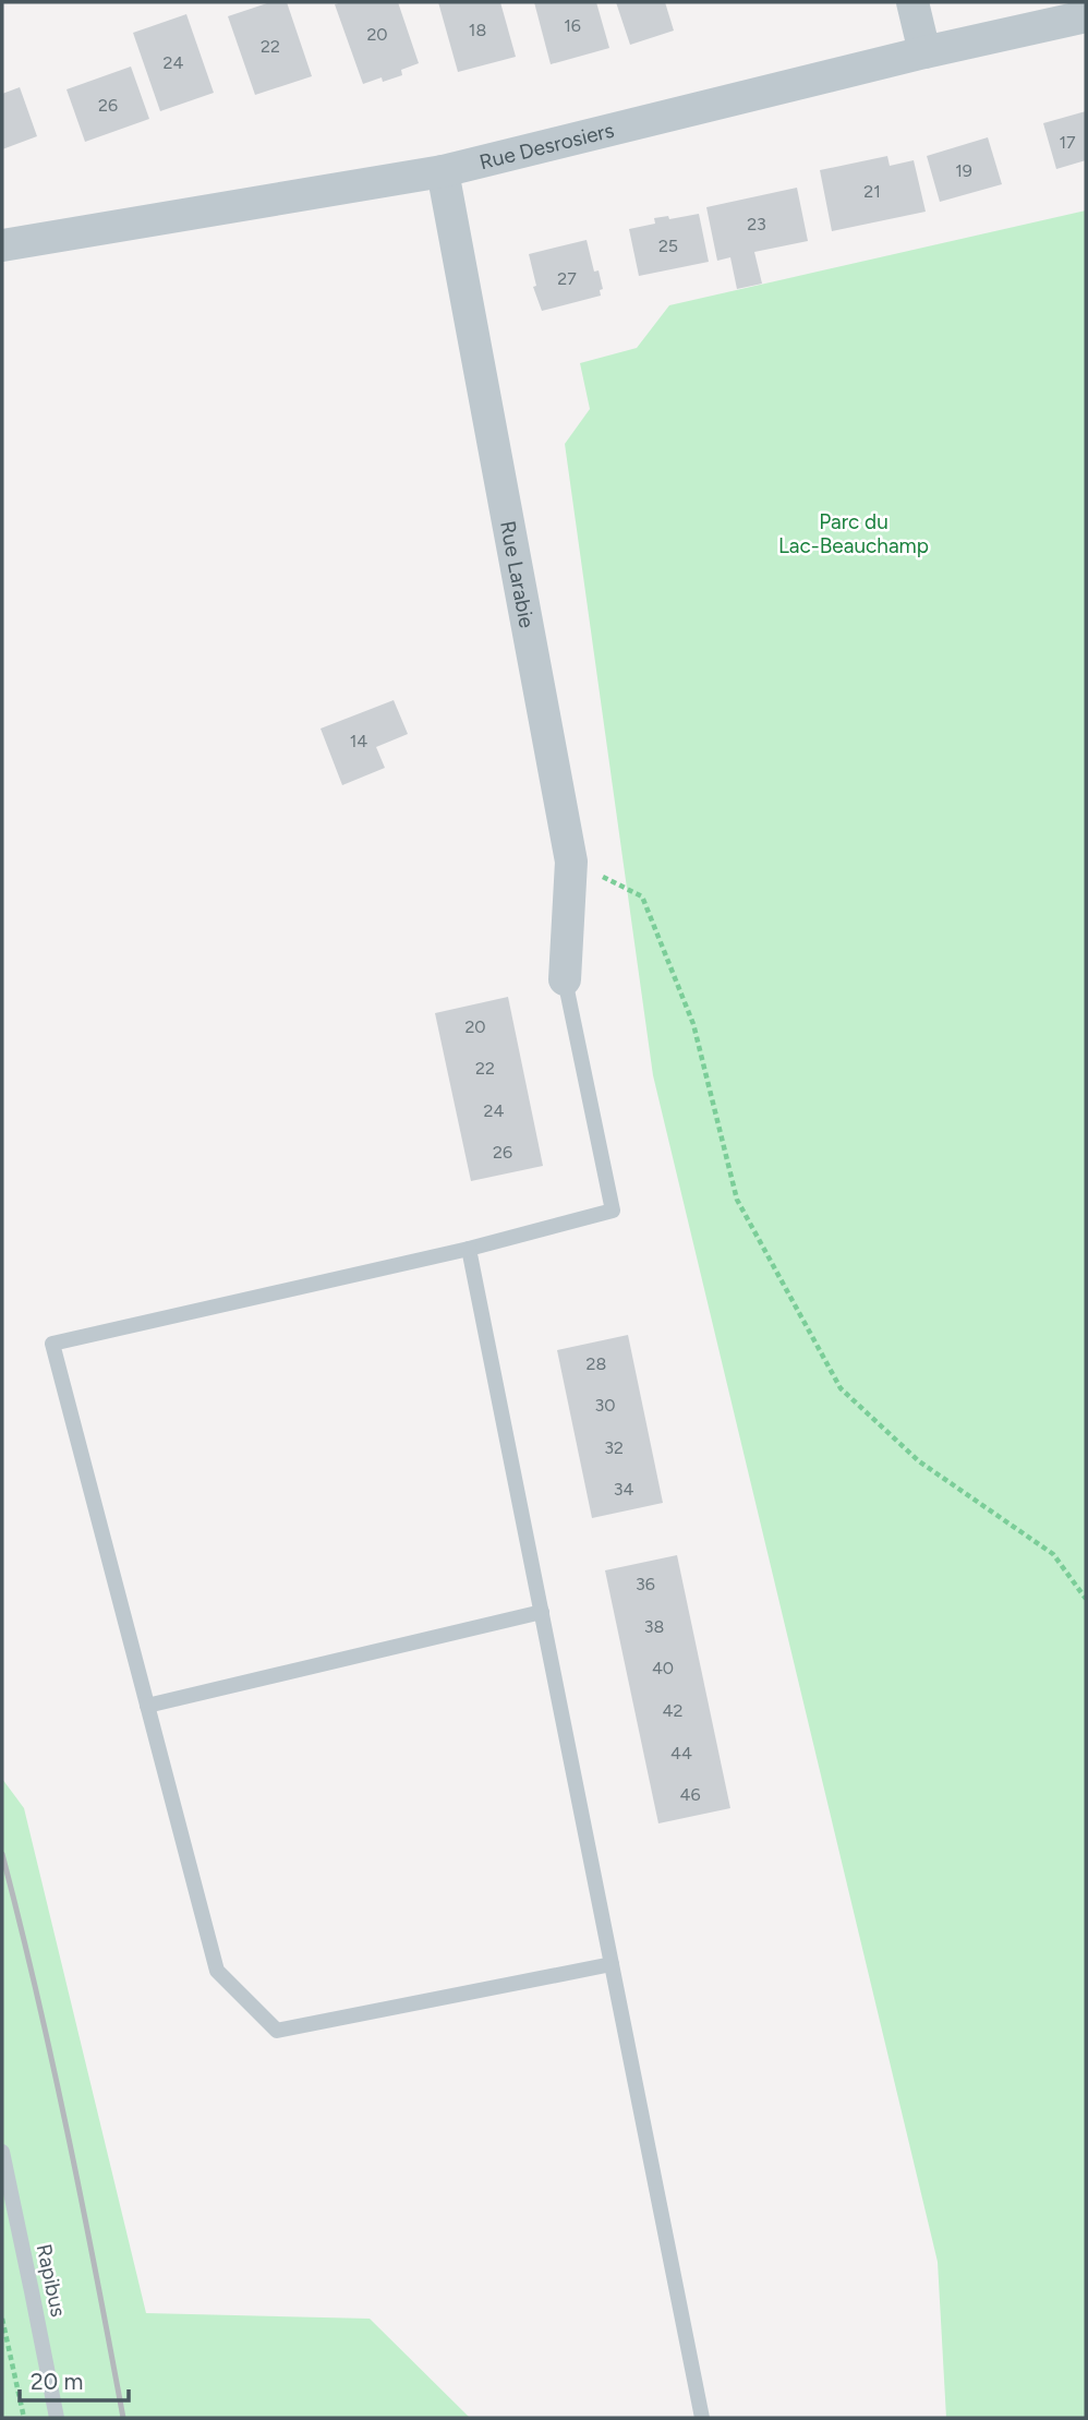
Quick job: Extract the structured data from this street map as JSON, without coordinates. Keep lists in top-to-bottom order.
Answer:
{
  "streets": {
    "street": ["Rue Desrosiers", "Rue Larabie"],
    "lane": ["Rapibus"]
  },
  "crossings": [
    ["Rue Desrosiers", "Rue Larabie"]
  ],
  "parks": ["Parc du Lac-Beauchamp"],
  "house_numbers": [
    "16",
    "18",
    "20",
    "22",
    "24",
    "26",
    "17",
    "19",
    "21",
    "23",
    "25",
    "27",
    "14",
    "20",
    "22",
    "24",
    "26",
    "28",
    "30",
    "32",
    "34",
    "36",
    "38",
    "40",
    "42",
    "44",
    "46"
  ],
  "scale_bar": "20 m"
}
